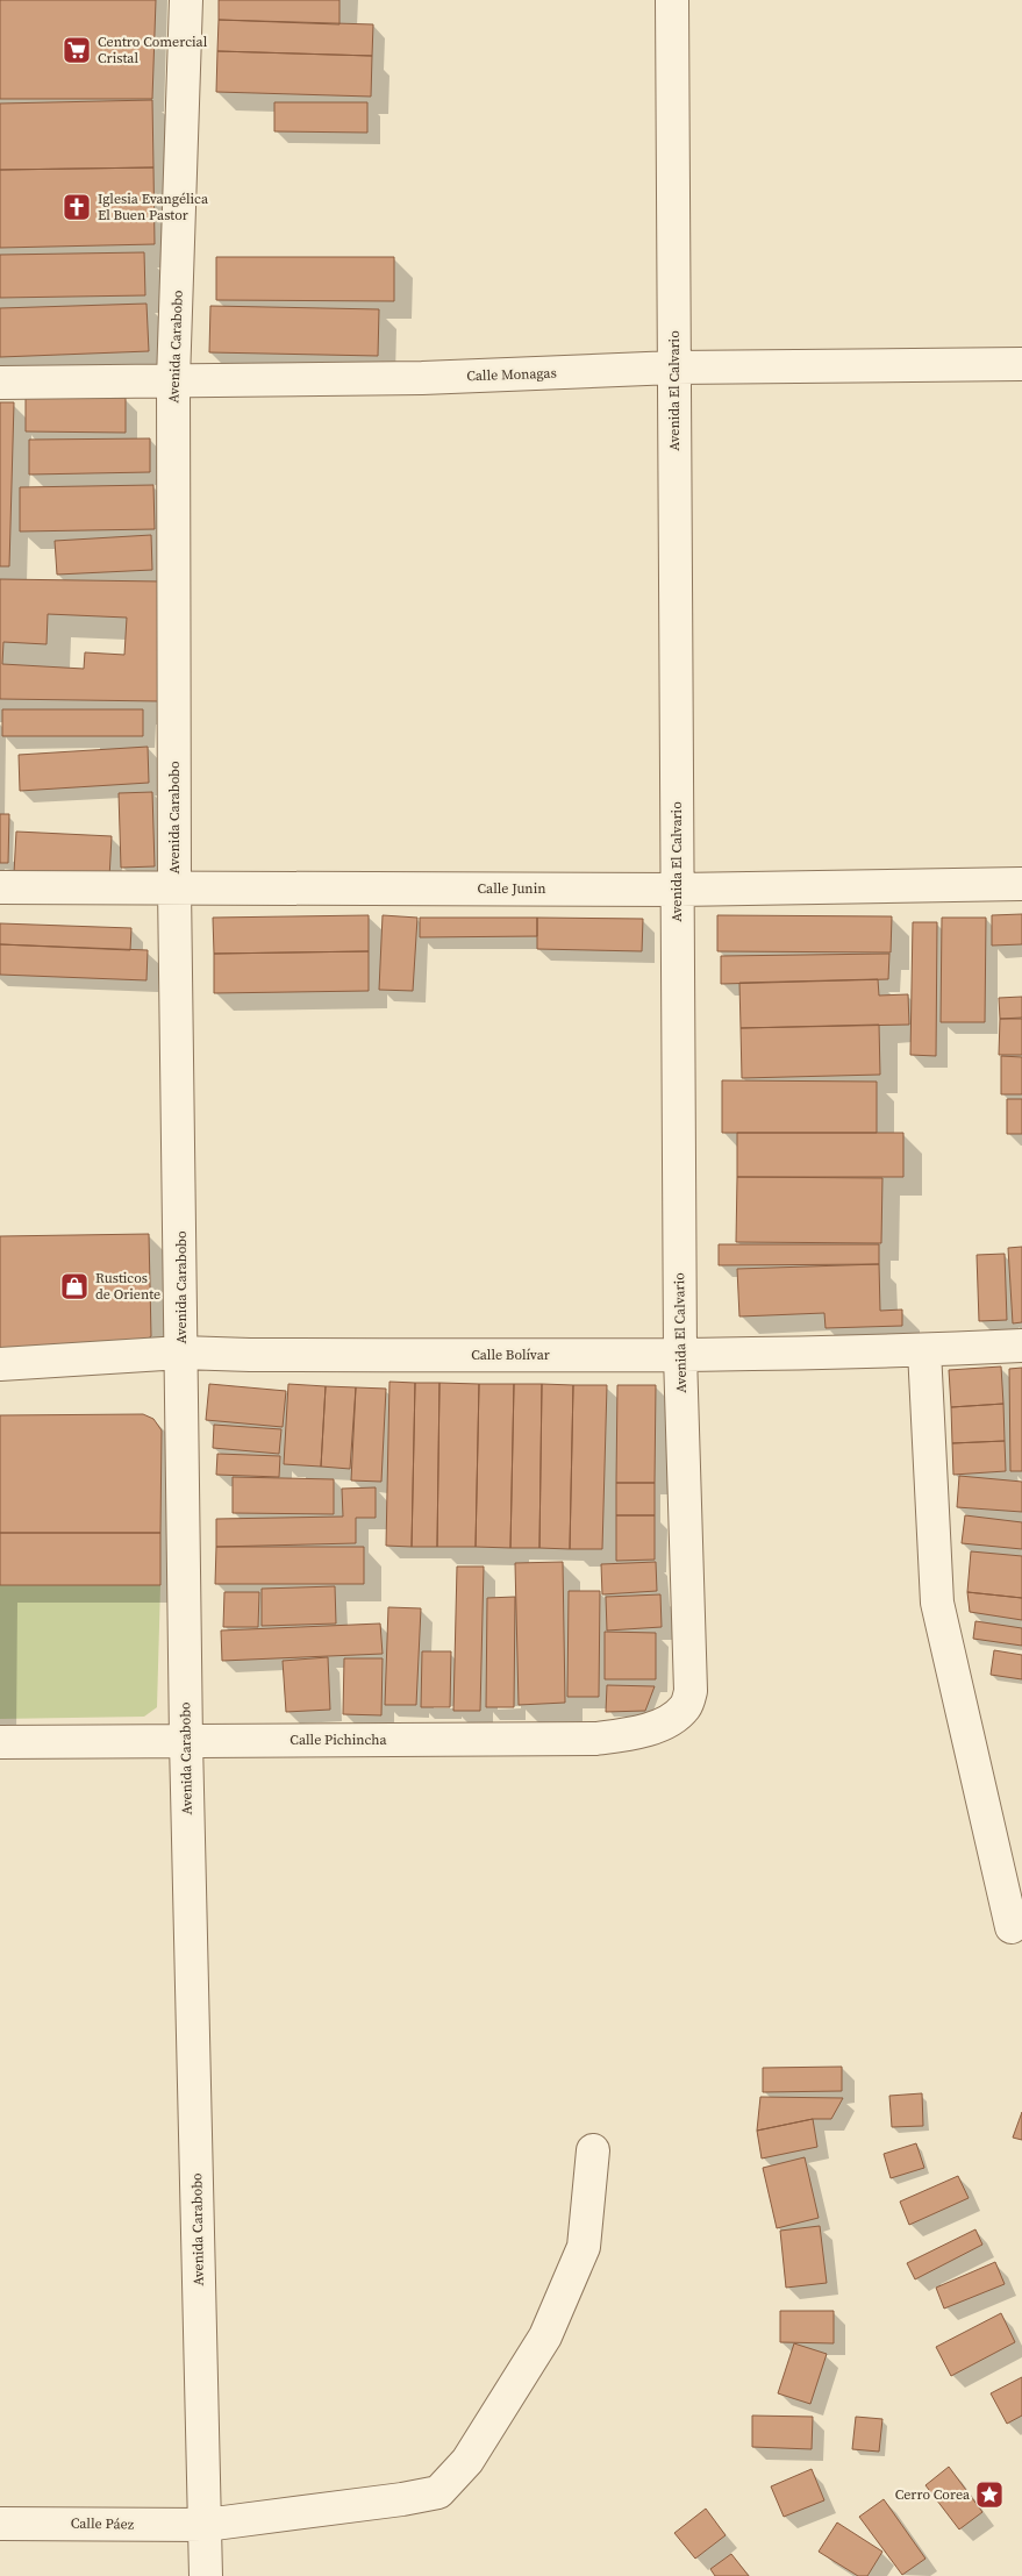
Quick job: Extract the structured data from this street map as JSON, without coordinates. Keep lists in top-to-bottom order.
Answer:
{
  "streets": {
    "street": [
      "Avenida Carabobo",
      "Calle Monagas",
      "Avenida El Calvario",
      "Calle Junin",
      "Calle Bolívar",
      "Calle Pichincha",
      "Calle Páez"
    ]
  },
  "crossings": [
    ["Avenida Carabobo", "Calle Monagas"],
    ["Avenida Carabobo", "Calle Junin"],
    ["Avenida Carabobo", "Calle Bolívar"],
    ["Avenida Carabobo", "Calle Pichincha"],
    ["Avenida Carabobo", "Calle Páez"],
    ["Calle Monagas", "Avenida El Calvario"],
    ["Avenida El Calvario", "Calle Junin"],
    ["Avenida El Calvario", "Calle Bolívar"],
    ["Avenida El Calvario", "Calle Pichincha"]
  ],
  "places": {
    "supermarket": ["Centro Comercial Cristal"],
    "church": ["Iglesia Evangélica El Buen Pastor"],
    "shop": ["Rusticos de Oriente"],
    "place": ["Cerro Corea"]
  }
}
